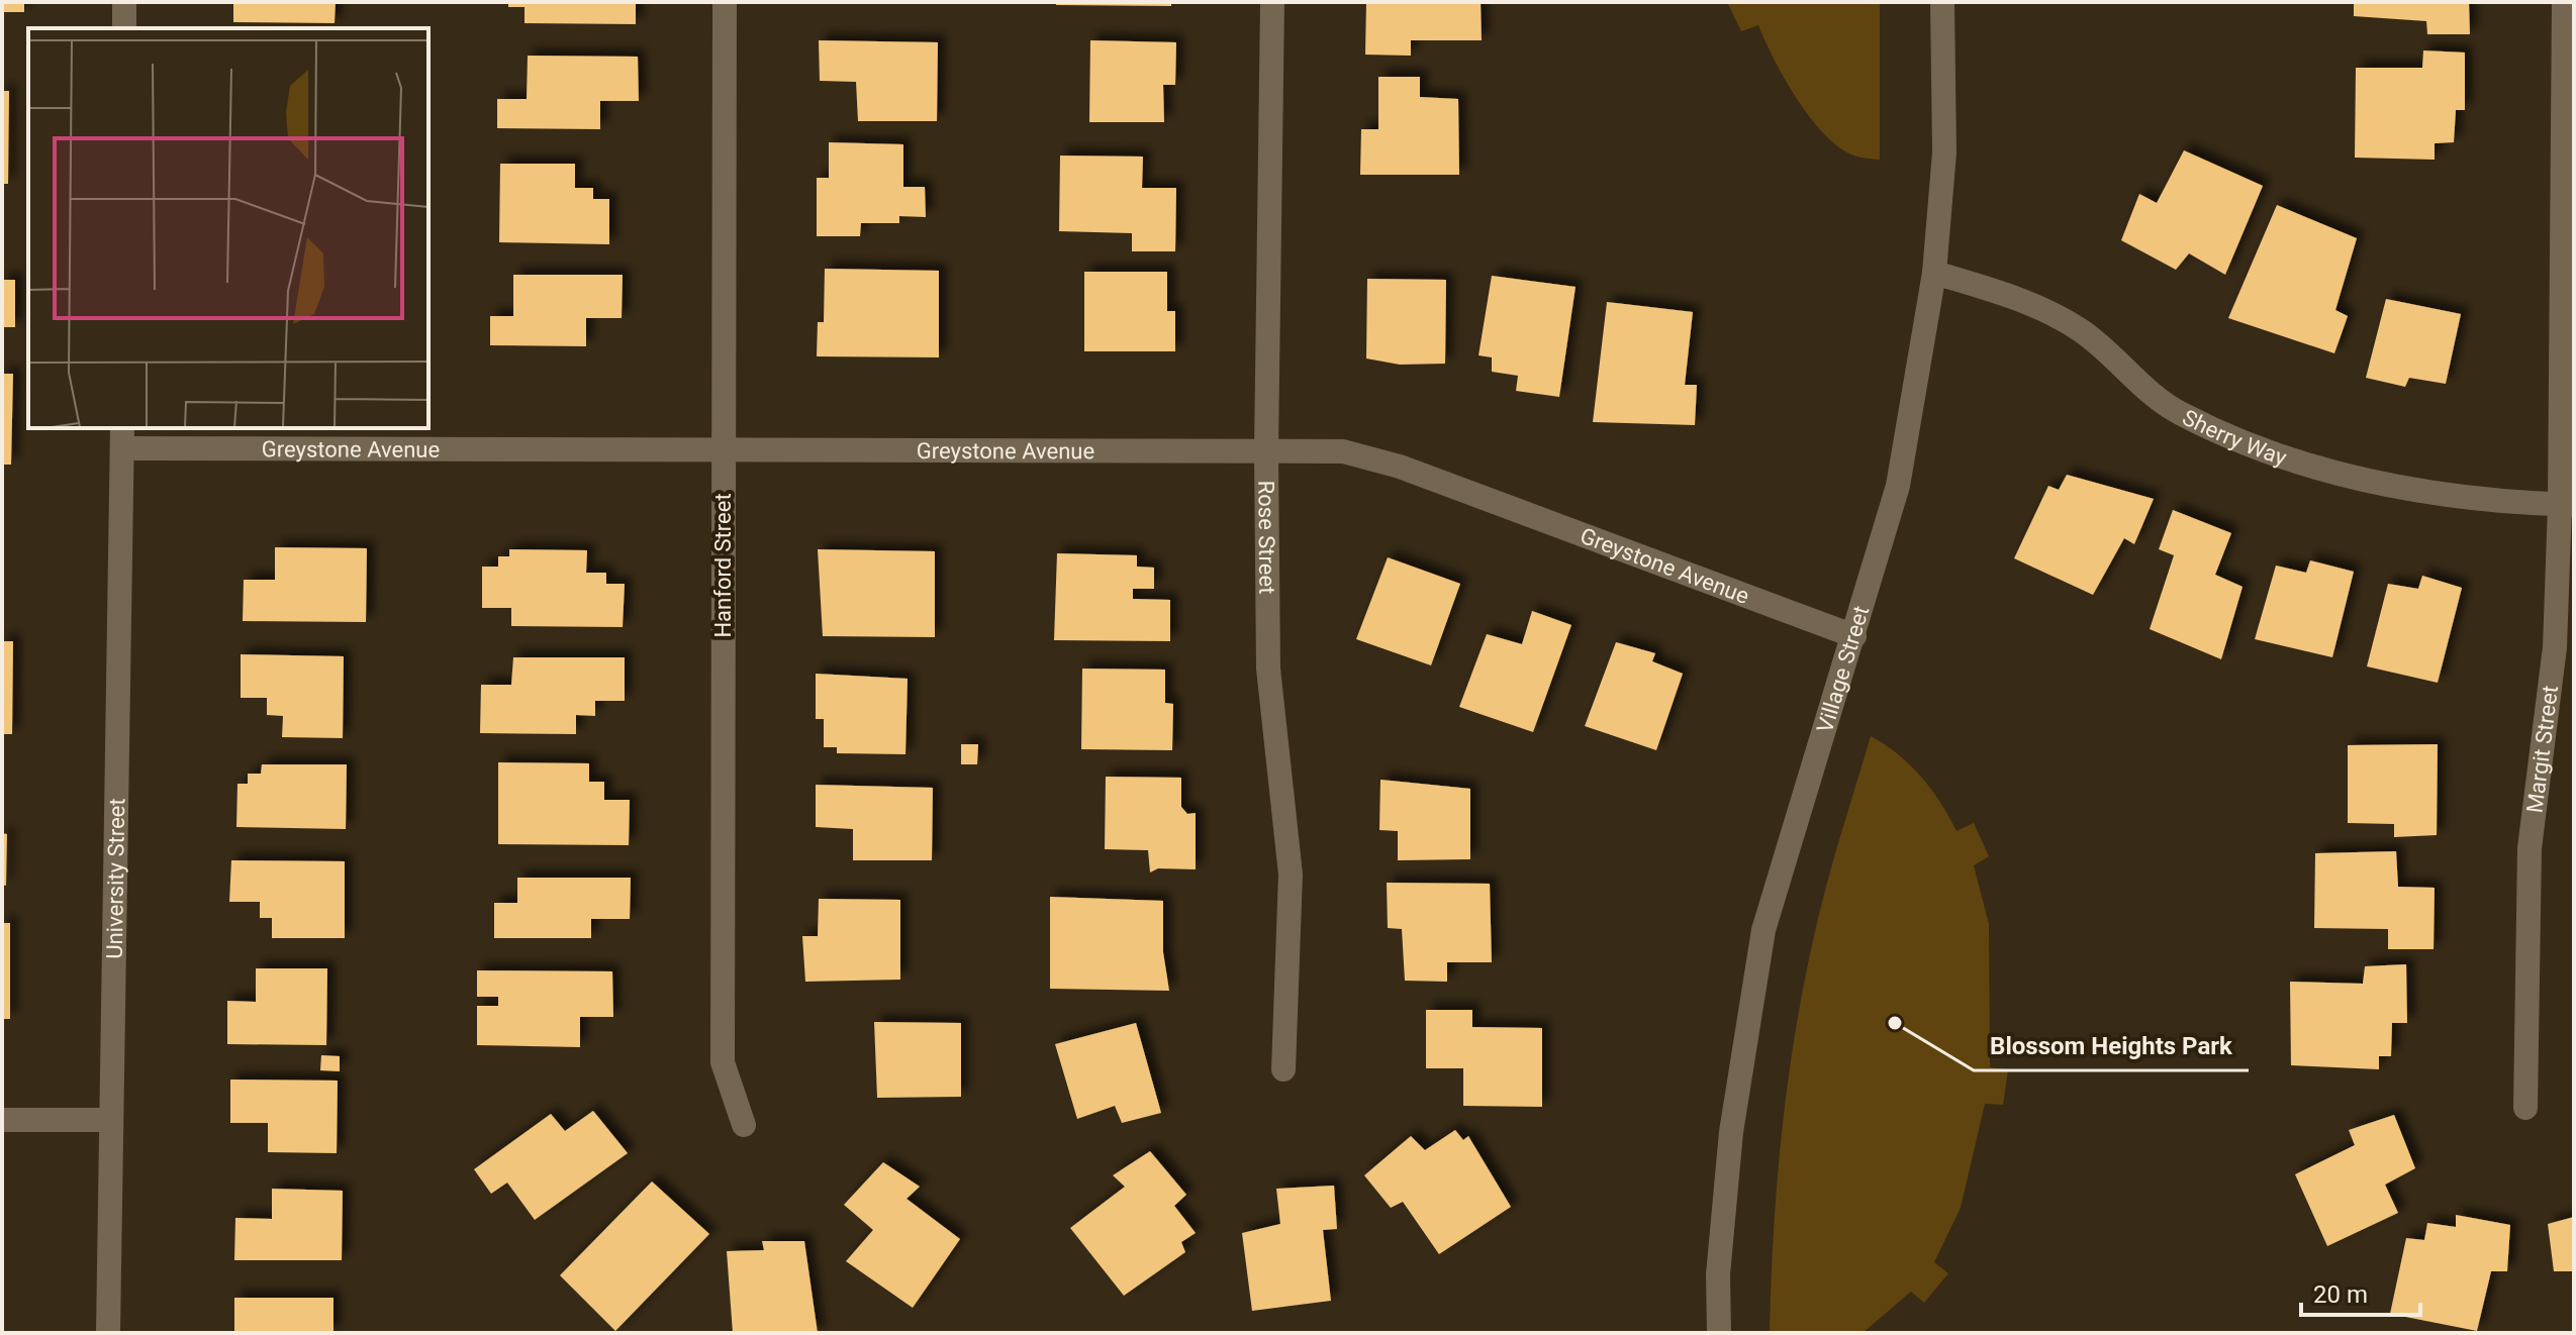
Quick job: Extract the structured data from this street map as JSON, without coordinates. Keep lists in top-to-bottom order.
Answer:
{
  "streets": {
    "street": [
      "Sherry Way",
      "Greystone Avenue",
      "Rose Street",
      "Hanford Street",
      "Village Street",
      "Margit Street",
      "University Street"
    ]
  },
  "crossings": [
    ["Sherry Way", "Village Street"],
    ["Sherry Way", "Margit Street"],
    ["Greystone Avenue", "Rose Street"],
    ["Greystone Avenue", "Hanford Street"],
    ["Greystone Avenue", "Village Street"],
    ["Greystone Avenue", "University Street"]
  ],
  "places": ["Blossom Heights Park"],
  "scale_bar": "20 m"
}
